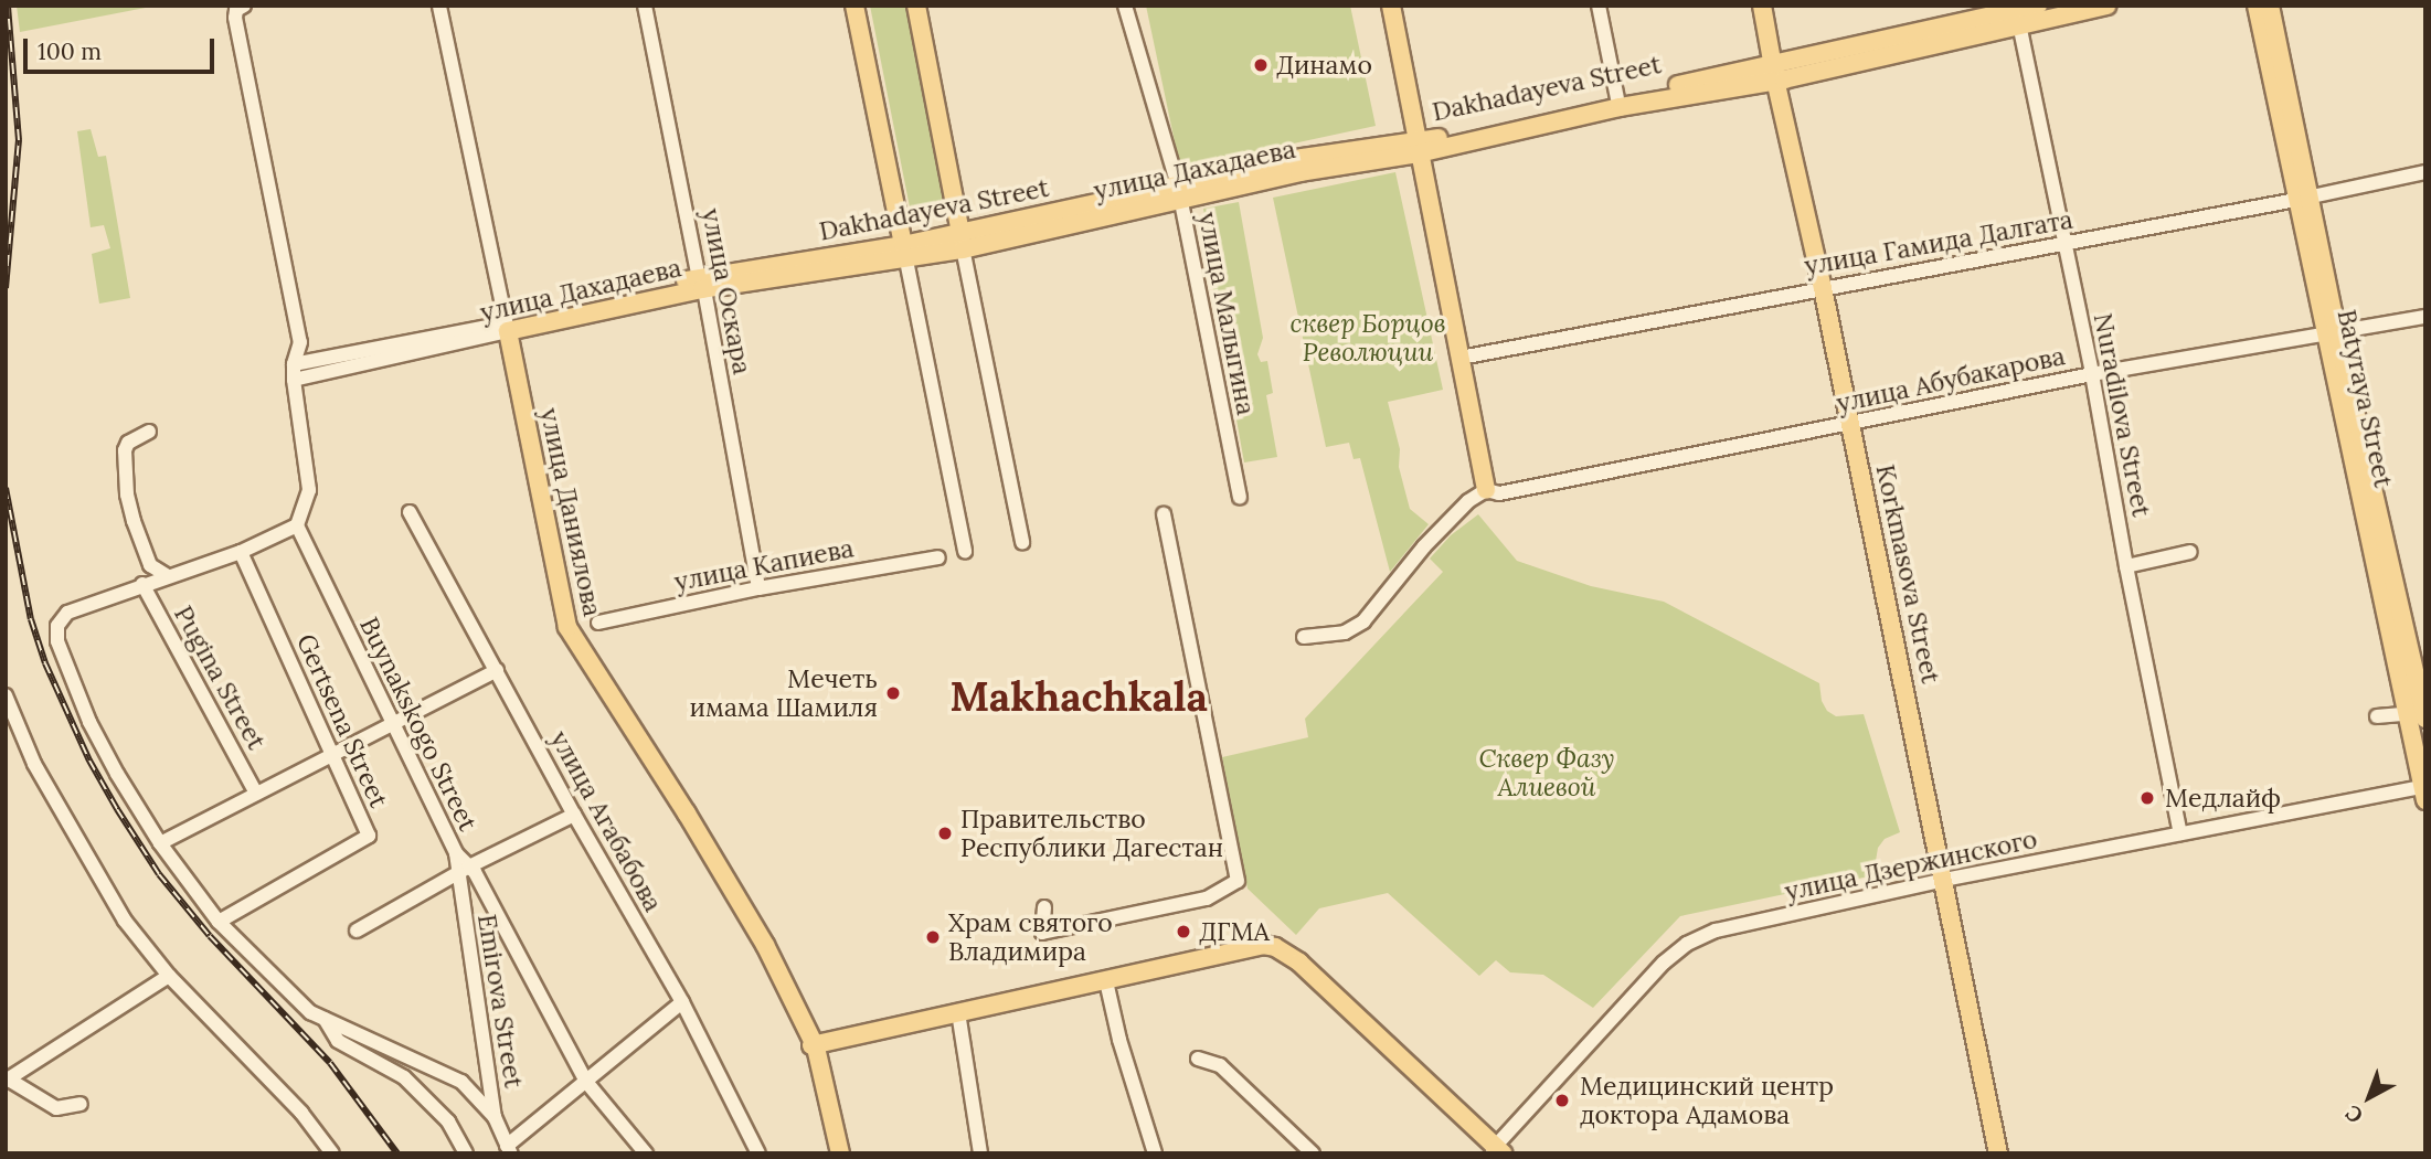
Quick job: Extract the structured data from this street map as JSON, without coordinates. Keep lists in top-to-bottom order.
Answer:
{
  "streets": {
    "main road": [
      "Dakhadayeva Street",
      "улица Дахадаева",
      "Batyraya Street",
      "улица Даниялова",
      "Korkmasova Street"
    ],
    "street": [
      "улица Гамида Далгата",
      "улица Оскара",
      "улица Малыгина",
      "улица Абубакарова",
      "Nuradilova Street",
      "улица Капиева",
      "Pugina Street",
      "Gertsena Street",
      "Buynakskogo Street",
      "улица Агабабова",
      "улица Дзержинского",
      "Emirova Street"
    ]
  },
  "crossings": [
    ["Dakhadayeva Street", "улица Дахадаева"],
    ["Dakhadayeva Street", "Korkmasova Street"],
    ["улица Дахадаева", "улица Оскара"],
    ["улица Дахадаева", "улица Малыгина"],
    ["улица Дахадаева", "Nuradilova Street"],
    ["улица Дахадаева", "улица Даниялова"],
    ["улица Дахадаева", "Korkmasova Street"],
    ["улица Гамида Далгата", "Batyraya Street"],
    ["улица Гамида Далгата", "Nuradilova Street"],
    ["улица Гамида Далгата", "Korkmasova Street"],
    ["улица Оскара", "улица Капиева"],
    ["улица Абубакарова", "Batyraya Street"],
    ["улица Абубакарова", "Nuradilova Street"],
    ["улица Абубакарова", "Korkmasova Street"],
    ["Batyraya Street", "улица Дзержинского"],
    ["Nuradilova Street", "улица Дзержинского"],
    ["Korkmasova Street", "улица Дзержинского"],
    ["Buynakskogo Street", "Emirova Street"]
  ],
  "districts": ["Makhachkala"],
  "parks": ["сквер Борцов Революции", "Сквер Фазу Алиевой"],
  "places": [
    "Динамо",
    "Мечеть имама Шамиля",
    "Медлайф",
    "Правительство Республики Дагестан",
    "ДГМА",
    "Храм святого Владимира",
    "Медицинский центр доктора Адамова"
  ],
  "scale_bar": "100 m",
  "north": "bottom left"
}
